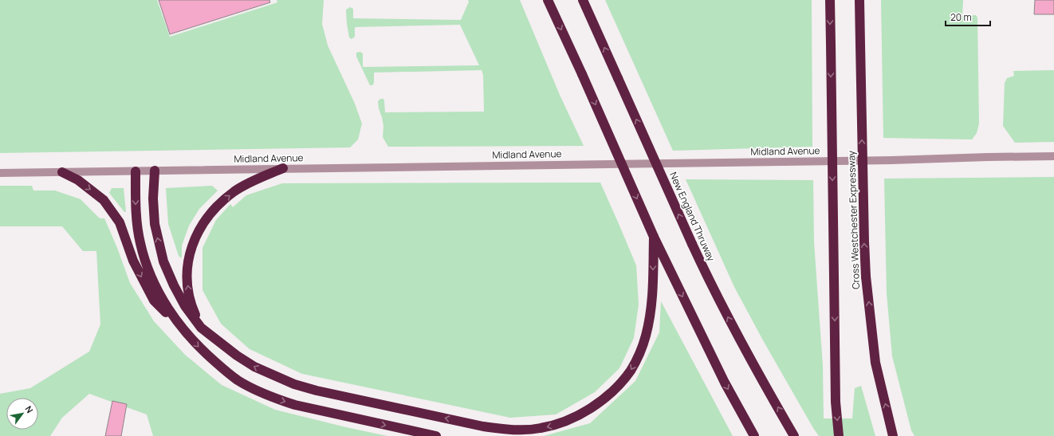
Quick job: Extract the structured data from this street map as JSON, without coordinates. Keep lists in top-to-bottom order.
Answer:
{
  "streets": {
    "highway": ["New England Thruway", "Cross Westchester Expressway"],
    "street": ["Midland Avenue"]
  },
  "scale_bar": "20 m",
  "north": "top right"
}
